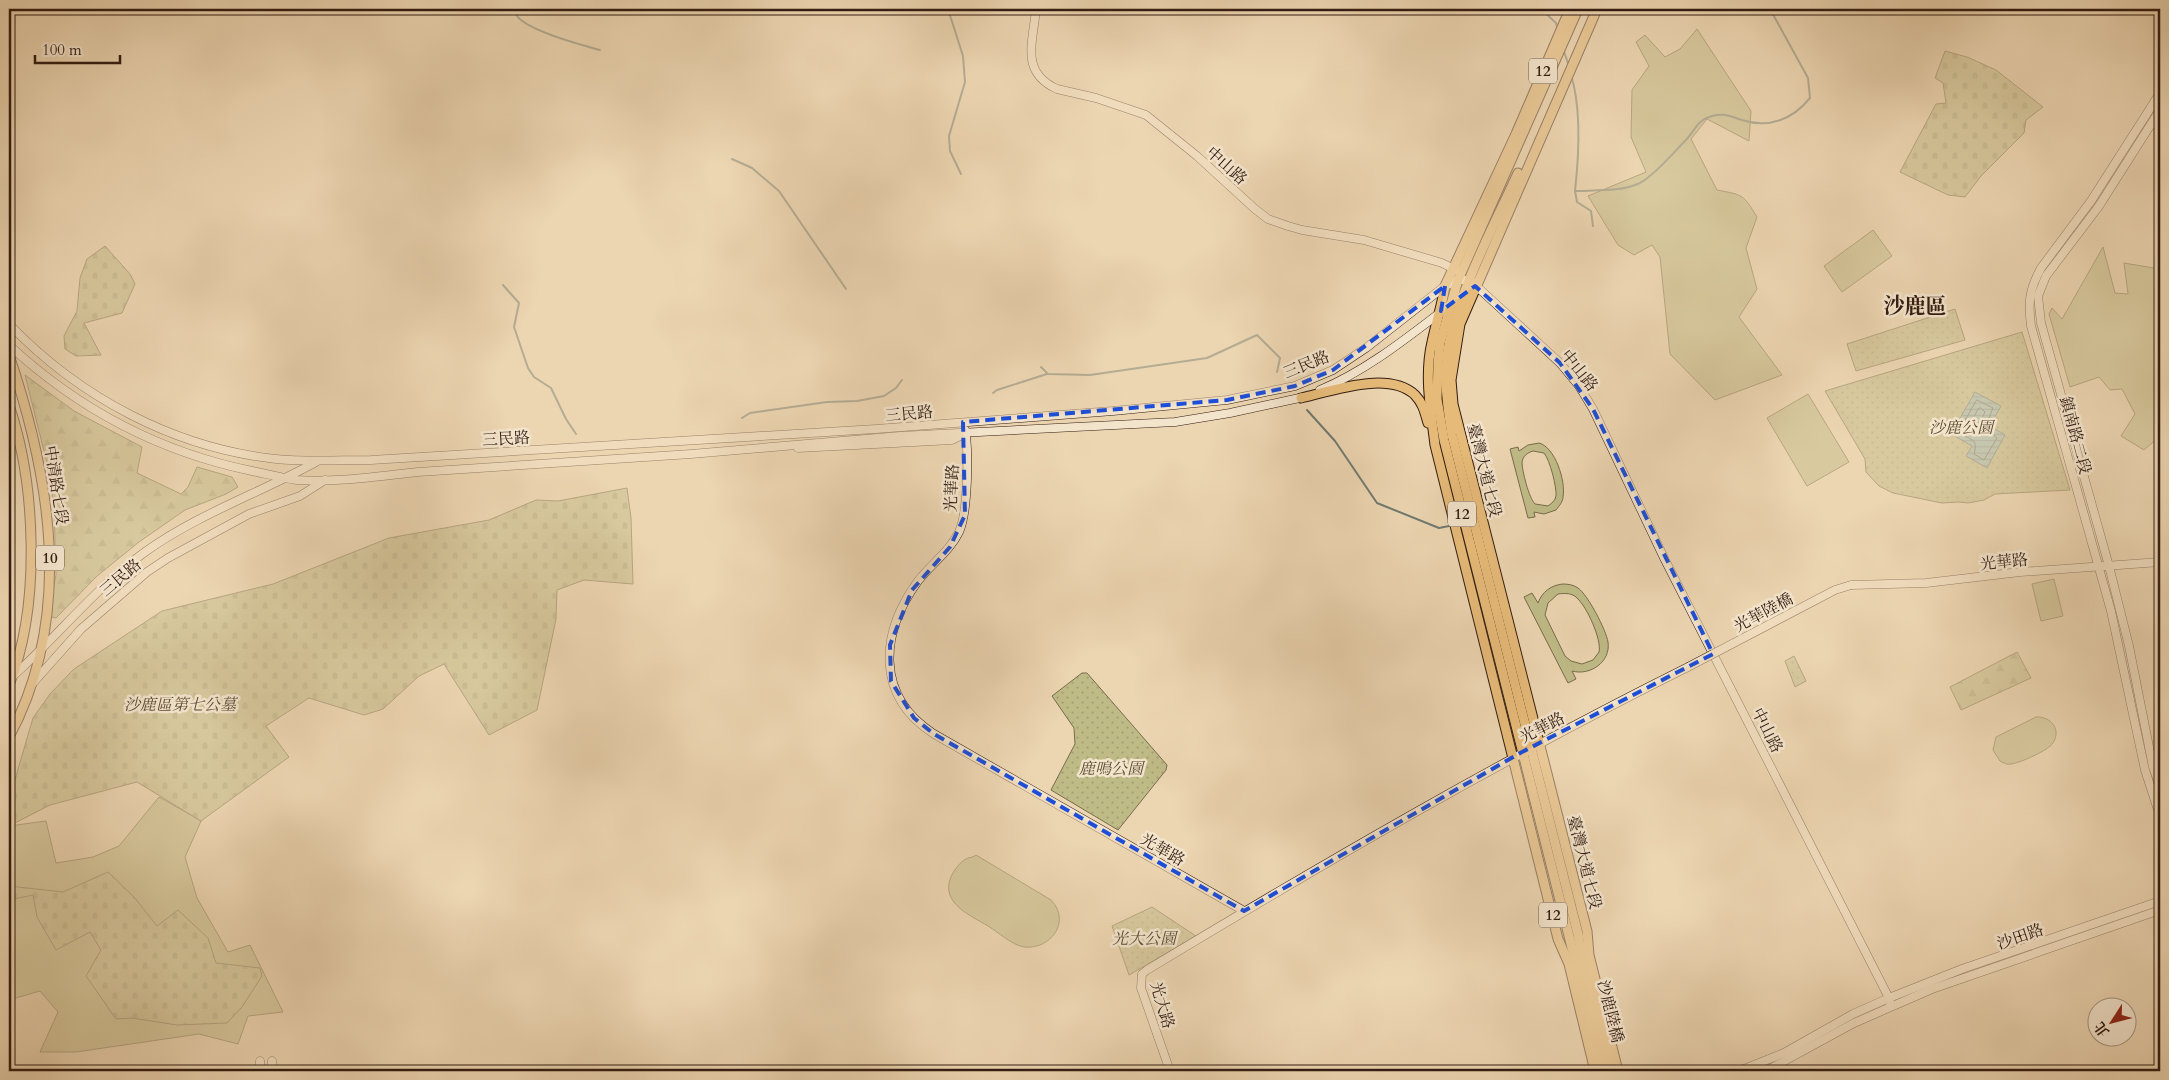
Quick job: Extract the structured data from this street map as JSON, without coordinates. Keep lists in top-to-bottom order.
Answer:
{
  "streets": {
    "main road": [
      "12",
      "臺灣大道七段",
      "中清路七段",
      "10",
      "沙鹿陸橋"
    ],
    "street": [
      "中山路",
      "三民路",
      "鎮南路二段",
      "光華路",
      "光華陸橋",
      "沙田路",
      "光大路"
    ]
  },
  "crossings": [
    ["中山路", "臺灣大道七段"],
    ["中山路", "沙田路"],
    ["三民路", "臺灣大道七段"],
    ["三民路", "中清路七段"],
    ["三民路", "光華路"],
    ["鎮南路二段", "光華路"],
    ["臺灣大道七段", "光華路"],
    ["臺灣大道七段", "沙鹿陸橋"],
    ["光華路", "光華陸橋"],
    ["光華路", "光大路"]
  ],
  "districts": ["沙鹿區"],
  "parks": [
    "沙鹿公園",
    "沙鹿區第七公墓",
    "鹿鳴公園",
    "光大公園"
  ],
  "scale_bar": "100 m",
  "north": "bottom left"
}
